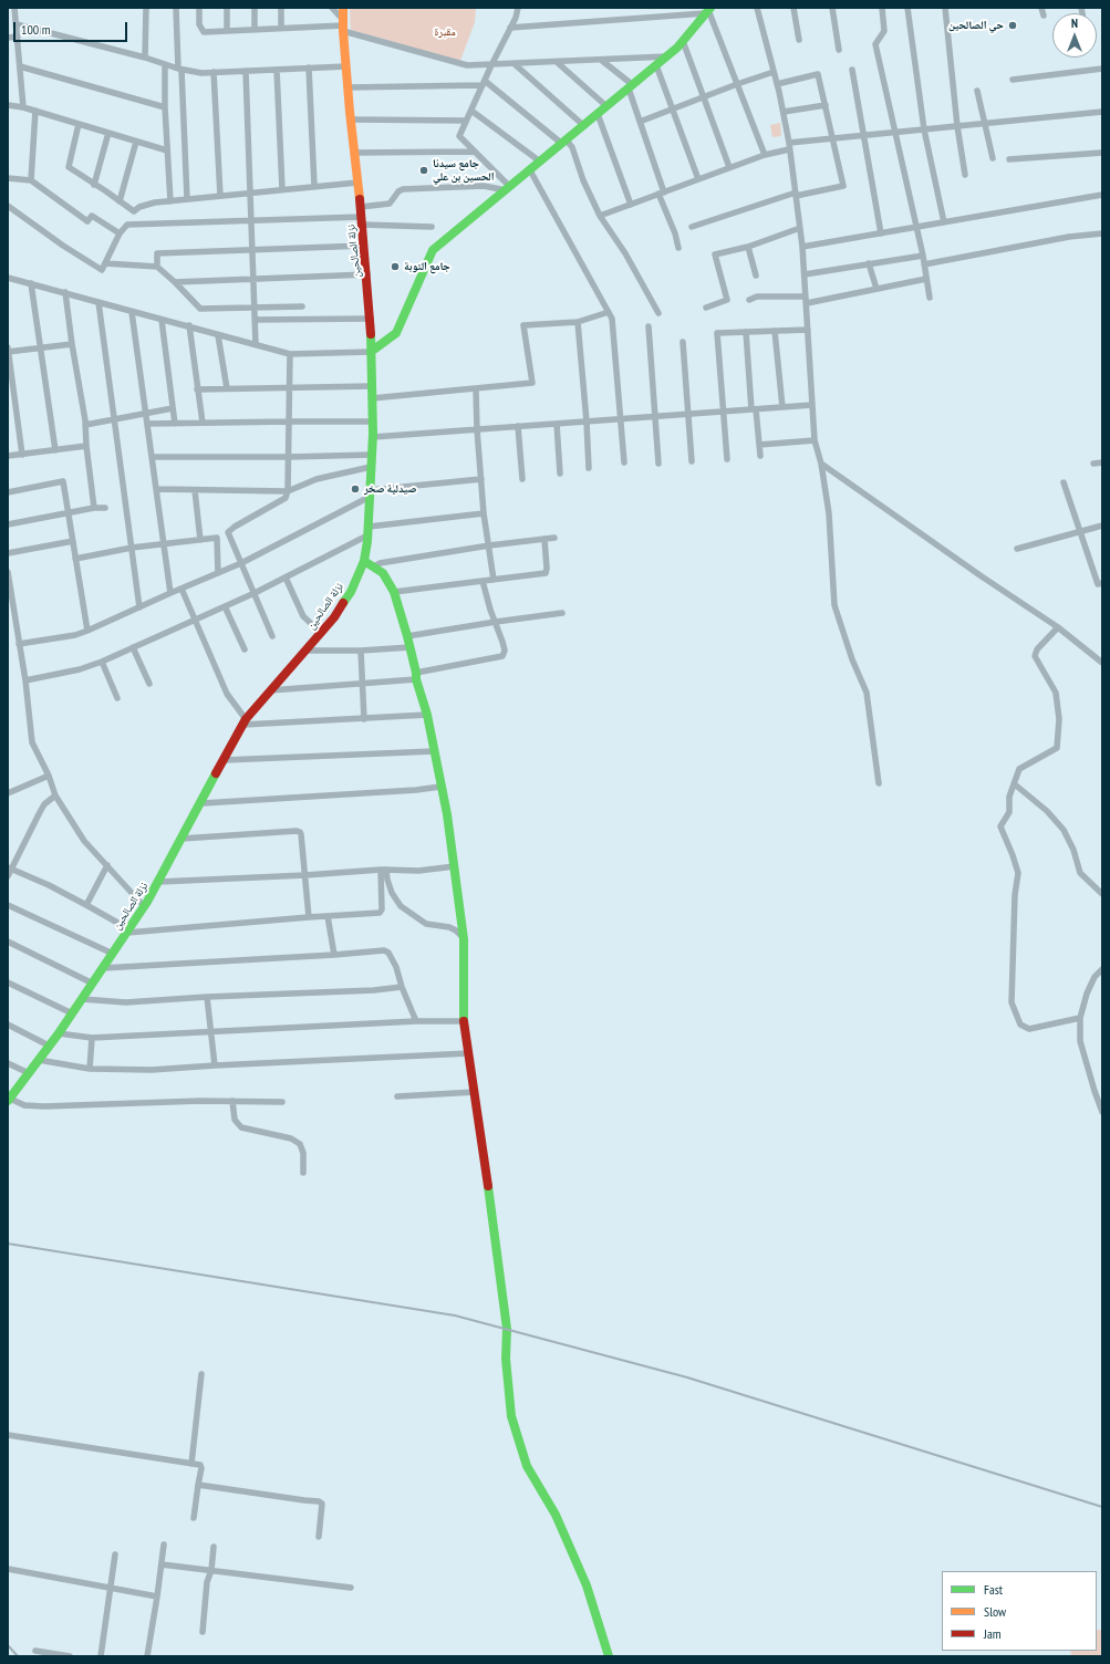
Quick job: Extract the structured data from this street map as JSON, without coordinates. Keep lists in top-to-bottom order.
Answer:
{
  "streets": {
    "street": ["نزلة الصالحين"]
  },
  "parks": ["مقبرة"],
  "places": [
    "حي الصالحين",
    "جامع سيدنا الحسين بن علي",
    "جامع التوبة",
    "صيدلية صخر"
  ],
  "legend": ["Fast", "Slow", "Jam"],
  "scale_bar": "100 m",
  "north": "top"
}
